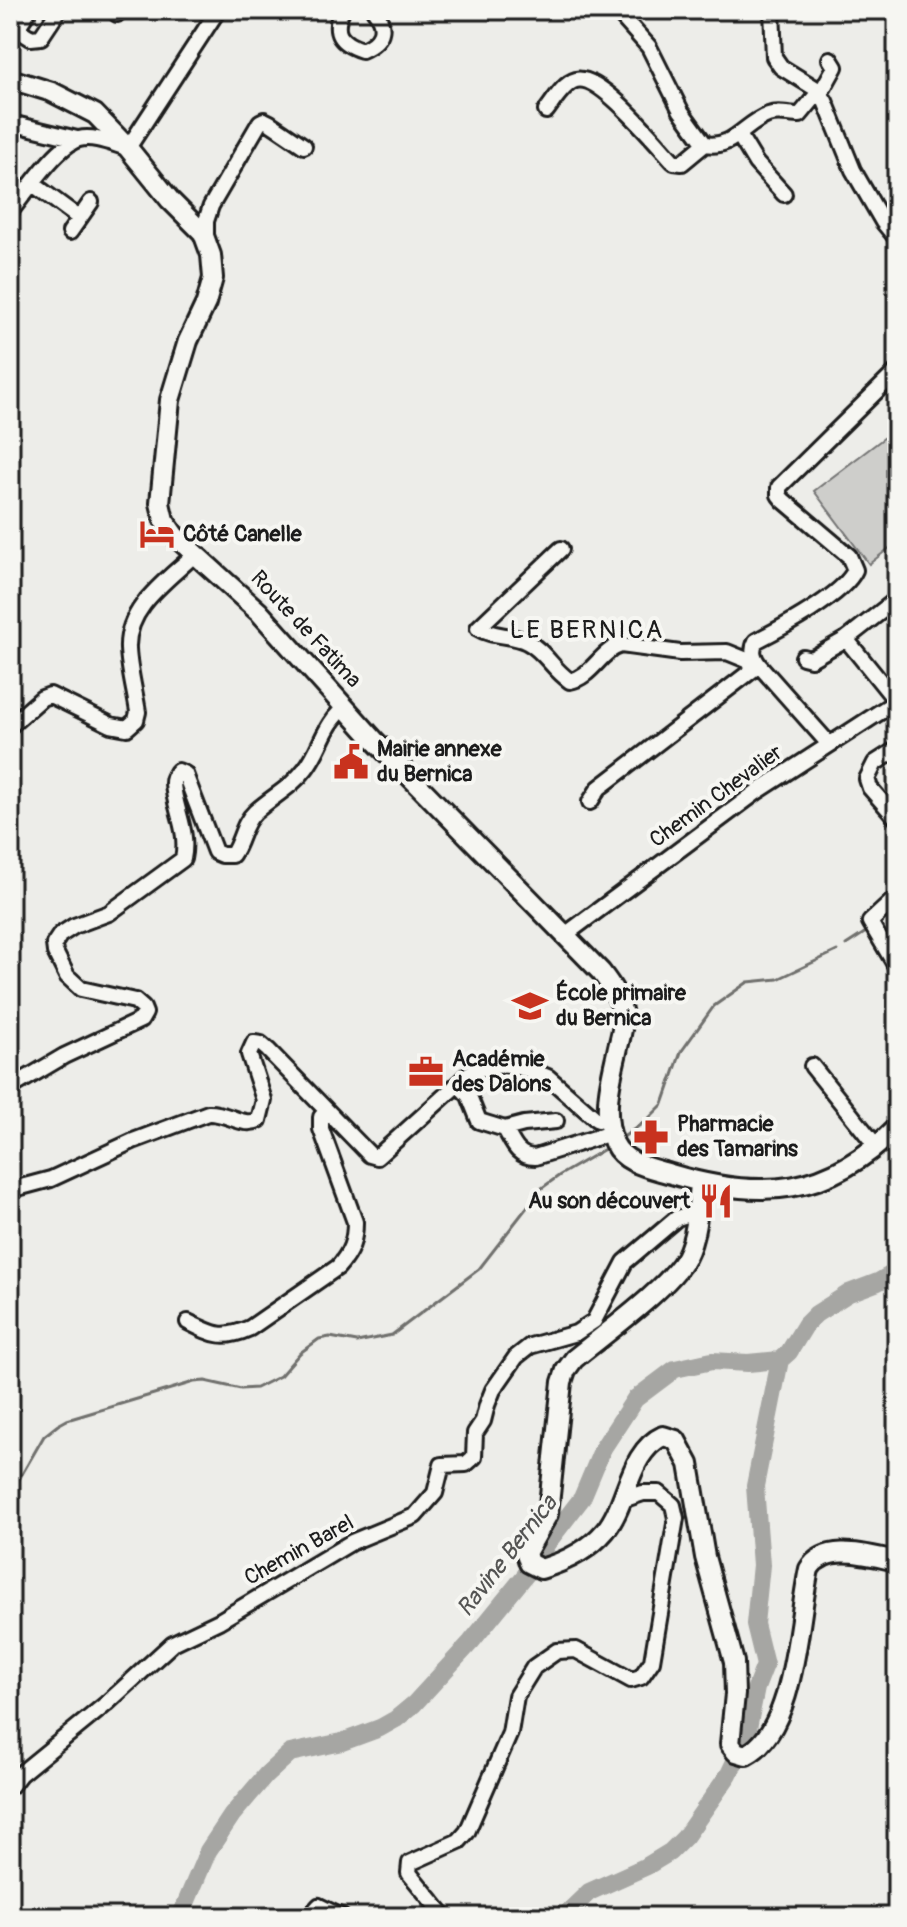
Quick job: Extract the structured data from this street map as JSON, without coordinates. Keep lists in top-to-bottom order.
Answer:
{
  "streets": {
    "main road": ["Route de Fatima"],
    "street": ["Chemin Chevalier", "Chemin Barel"]
  },
  "crossings": [
    ["Route de Fatima", "Chemin Chevalier"]
  ],
  "districts": ["LE BERNICA"],
  "water": ["Ravine Bernica"],
  "places": {
    "hotel": ["Côté Canelle"],
    "public building": ["Mairie annexe du Bernica"],
    "school or university": ["École primaire du Bernica"],
    "office": ["Académie des Dalons"],
    "pharmacy": ["Pharmacie des Tamarins"],
    "restaurant": ["Au son découvert"]
  }
}
